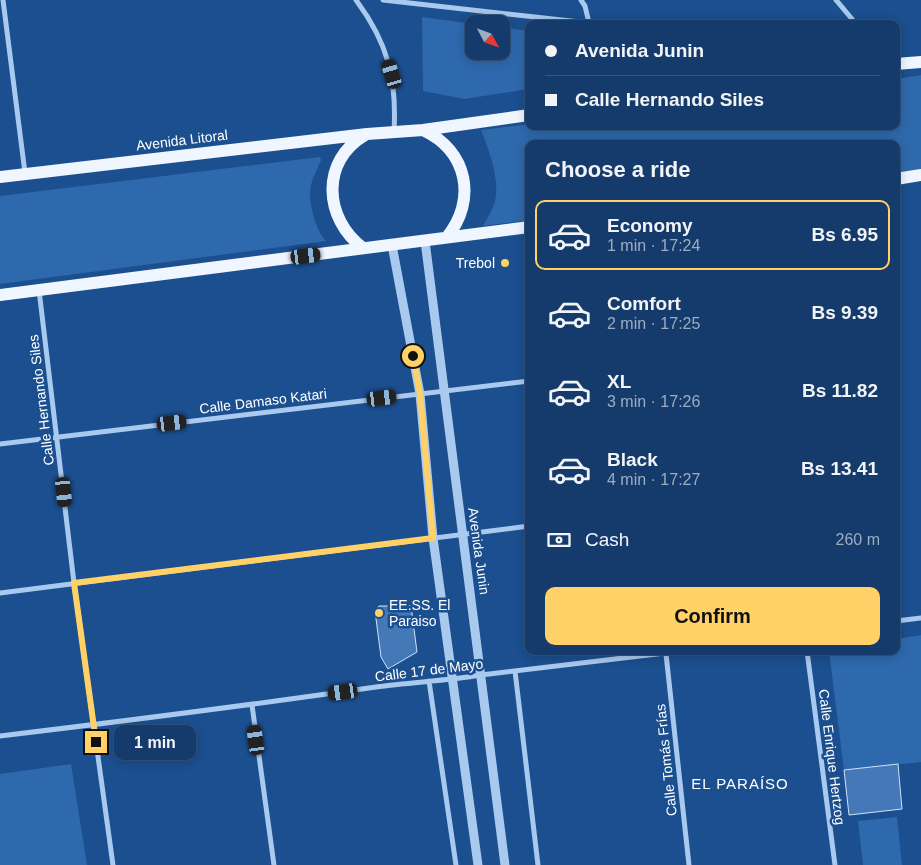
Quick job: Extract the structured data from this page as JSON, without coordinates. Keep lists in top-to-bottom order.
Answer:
{
  "streets": {
    "main road": ["Avenida Litoral"],
    "street": [
      "Calle Hernando Siles",
      "Calle Damaso Katari",
      "Avenida Junin",
      "Calle 17 de Mayo",
      "Calle Enrique Hertzog",
      "Calle Tomás Frías"
    ]
  },
  "crossings": [
    ["Avenida Litoral", "Avenida Junin"],
    ["Calle Hernando Siles", "Calle Damaso Katari"],
    ["Calle Hernando Siles", "Calle 17 de Mayo"],
    ["Calle Damaso Katari", "Avenida Junin"],
    ["Avenida Junin", "Calle 17 de Mayo"]
  ],
  "districts": ["EL PARAÍSO"],
  "places": ["Trebol", "EE.SS. El Paraiso"],
  "north": "bottom right",
  "page": {
    "banner": ["Avenida Junin", "Calle Hernando Siles"],
    "heading": "Choose a ride",
    "list": [
      {
        "name": "Economy",
        "note": "1 min · 17:24",
        "value": "Bs 6.95"
      },
      {
        "name": "Comfort",
        "note": "2 min · 17:25",
        "value": "Bs 9.39"
      },
      {
        "name": "XL",
        "note": "3 min · 17:26",
        "value": "Bs 11.82"
      },
      {
        "name": "Black",
        "note": "4 min · 17:27",
        "value": "Bs 13.41"
      }
    ],
    "pay": ["Cash", "260 m"],
    "buttons": "Confirm",
    "bubble": "1 min"
  }
}
